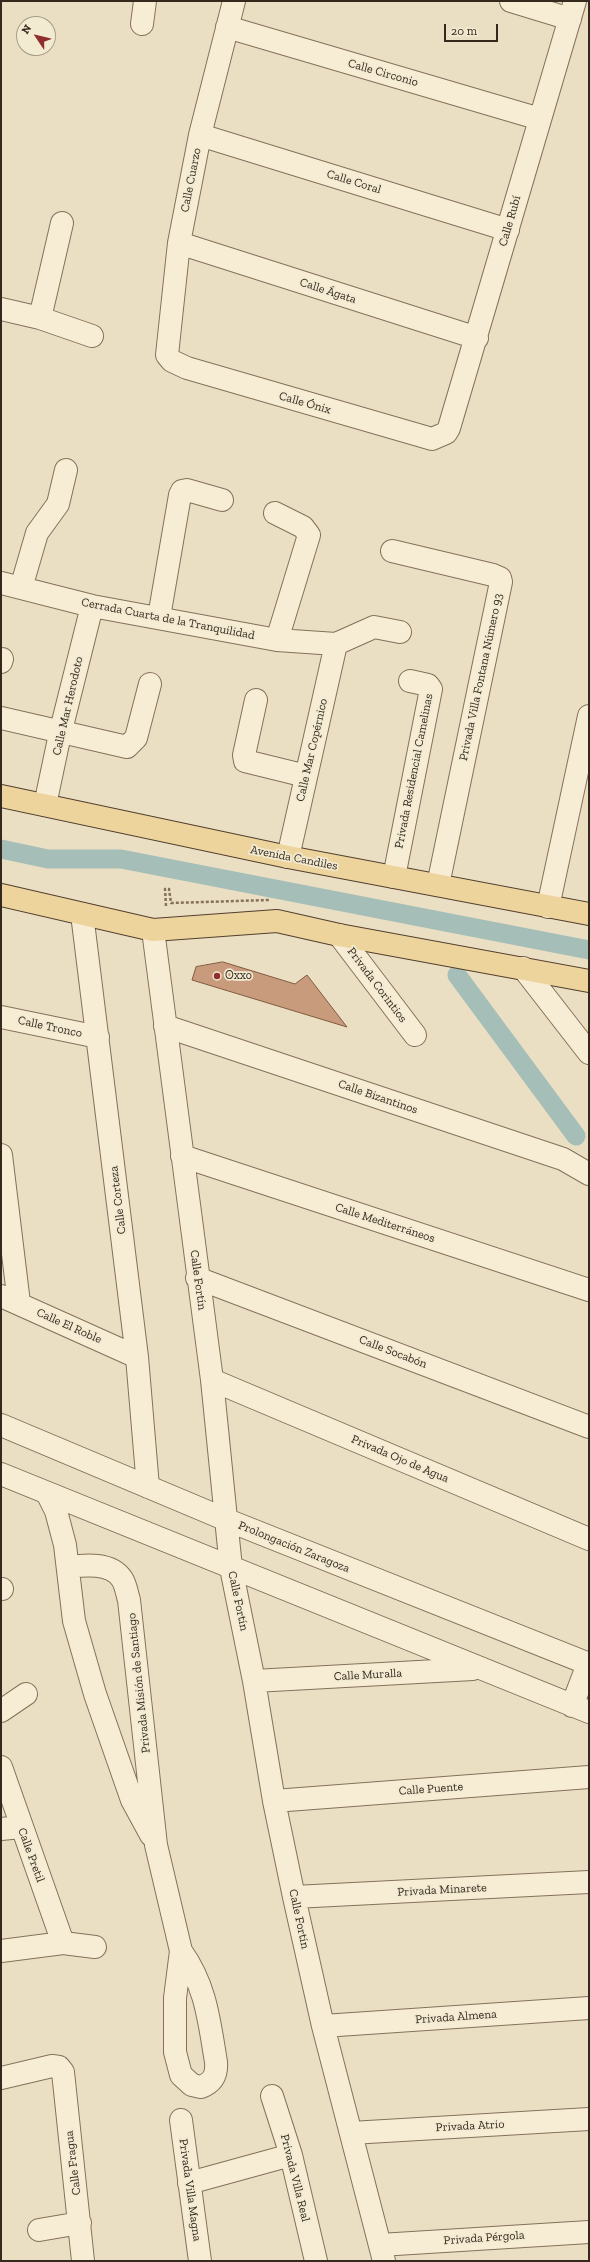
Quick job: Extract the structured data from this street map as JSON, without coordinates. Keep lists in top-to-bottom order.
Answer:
{
  "streets": {
    "main road": ["Avenida Candiles"],
    "street": [
      "Calle Circonio",
      "Calle Cuarzo",
      "Calle Coral",
      "Calle Rubí",
      "Calle Ágata",
      "Calle Ónix",
      "Cerrada Cuarta de la Tranquilidad",
      "Privada Villa Fontana Número 93",
      "Calle Mar Herodoto",
      "Calle Mar Copérnico",
      "Privada Residencial Camelinas",
      "Privada Corintios",
      "Calle Tronco",
      "Calle Bizantinos",
      "Calle Corteza",
      "Calle Mediterráneos",
      "Calle Fortín",
      "Calle El Roble",
      "Calle Socabón",
      "Privada Ojo de Agua",
      "Prolongación Zaragoza",
      "Calle Muralla",
      "Privada Misión de Santiago",
      "Calle Puente",
      "Calle Pretil",
      "Privada Minarete",
      "Privada Almena",
      "Privada Atrio",
      "Calle Fragua",
      "Privada Villa Real",
      "Privada Villa Magna",
      "Privada Pérgola"
    ]
  },
  "crossings": [
    ["Calle Circonio", "Calle Cuarzo"],
    ["Calle Circonio", "Calle Rubí"],
    ["Calle Cuarzo", "Calle Coral"],
    ["Calle Cuarzo", "Calle Ágata"],
    ["Calle Cuarzo", "Calle Ónix"],
    ["Calle Coral", "Calle Rubí"],
    ["Calle Rubí", "Calle Ágata"],
    ["Calle Rubí", "Calle Ónix"],
    ["Cerrada Cuarta de la Tranquilidad", "Calle Mar Herodoto"],
    ["Cerrada Cuarta de la Tranquilidad", "Calle Mar Copérnico"],
    ["Privada Villa Fontana Número 93", "Avenida Candiles"],
    ["Calle Mar Herodoto", "Avenida Candiles"],
    ["Calle Mar Copérnico", "Avenida Candiles"],
    ["Privada Residencial Camelinas", "Avenida Candiles"],
    ["Calle Tronco", "Calle Corteza"],
    ["Calle Bizantinos", "Calle Fortín"],
    ["Calle Corteza", "Calle El Roble"],
    ["Calle Corteza", "Prolongación Zaragoza"],
    ["Calle Mediterráneos", "Calle Fortín"],
    ["Calle Fortín", "Calle Socabón"],
    ["Calle Fortín", "Privada Ojo de Agua"],
    ["Calle Fortín", "Prolongación Zaragoza"],
    ["Calle Fortín", "Calle Muralla"],
    ["Calle Fortín", "Calle Puente"],
    ["Calle Fortín", "Privada Minarete"],
    ["Calle Fortín", "Privada Almena"],
    ["Calle Fortín", "Privada Atrio"],
    ["Calle Fortín", "Privada Pérgola"]
  ],
  "places": ["Oxxo"],
  "scale_bar": "20 m",
  "north": "top left"
}
